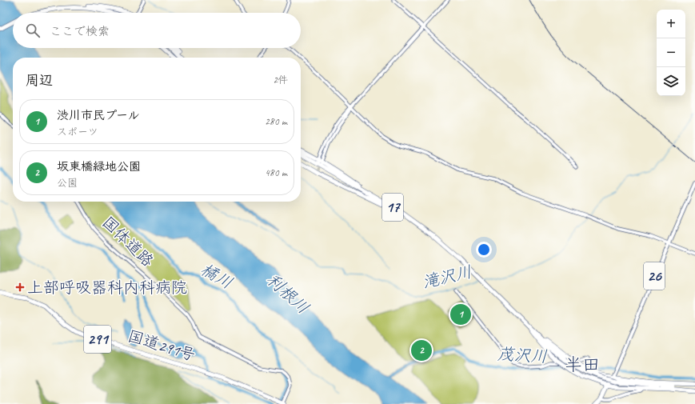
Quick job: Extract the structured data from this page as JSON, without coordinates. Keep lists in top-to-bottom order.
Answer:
{
  "streets": {
    "highway": ["17", "291", "国道291号"],
    "main road": ["26"],
    "street": ["国体道路"]
  },
  "crossings": [
    ["17", "26"],
    ["国体道路", "国道291号"]
  ],
  "districts": ["半田"],
  "water": [
    "橘川",
    "滝沢川",
    "利根川",
    "茂沢川"
  ],
  "places": {
    "health": ["上部呼吸器科内科病院"]
  },
  "page": {
    "map_buttons": ["+", "−"],
    "search": "ここで検索",
    "heading": ["周辺", "2件"],
    "list": [
      {
        "mark": "1",
        "name": "渋川市民プール",
        "note": "スポーツ",
        "value": "280 m"
      },
      {
        "mark": "2",
        "name": "坂東橋緑地公園",
        "note": "公園",
        "value": "480 m"
      }
    ],
    "pins": ["1", "2"]
  }
}
